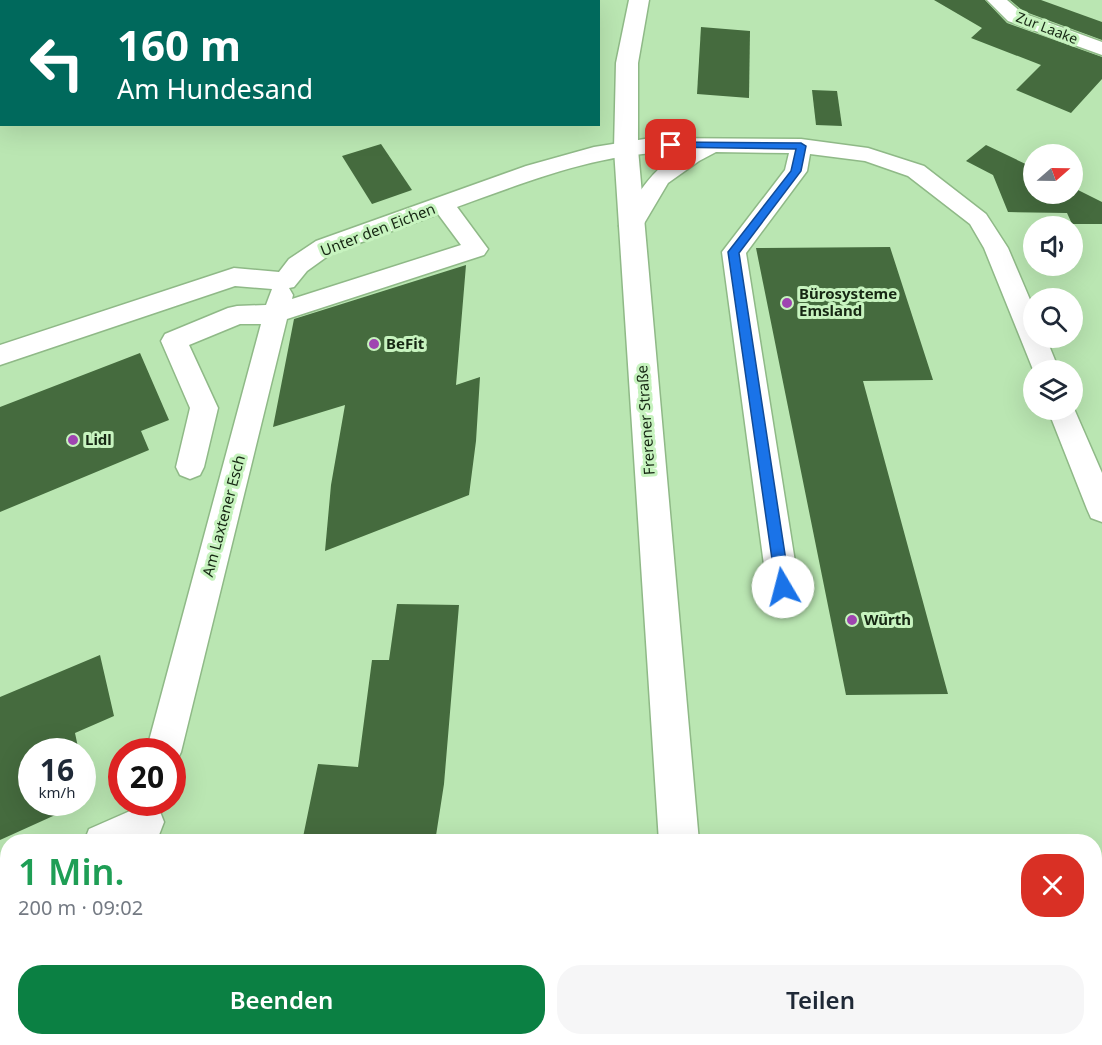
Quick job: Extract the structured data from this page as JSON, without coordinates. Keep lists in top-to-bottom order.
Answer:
{
  "streets": {
    "main road": ["Frerener Straße"],
    "street": ["Zur Laake", "Unter den Eichen", "Am Laxtener Esch"]
  },
  "crossings": [
    ["Unter den Eichen", "Frerener Straße"],
    ["Unter den Eichen", "Am Laxtener Esch"]
  ],
  "places": [
    "Bürosysteme Emsland",
    "BeFit",
    "Lidl",
    "Würth"
  ],
  "north": "right",
  "page": {
    "turn": ["160 m", "Am Hundesand"],
    "speed": "16 km/h",
    "limit": "20",
    "heading": ["1 Min.", "200 m · 09:02"],
    "buttons": ["Beenden", "Teilen"]
  }
}
